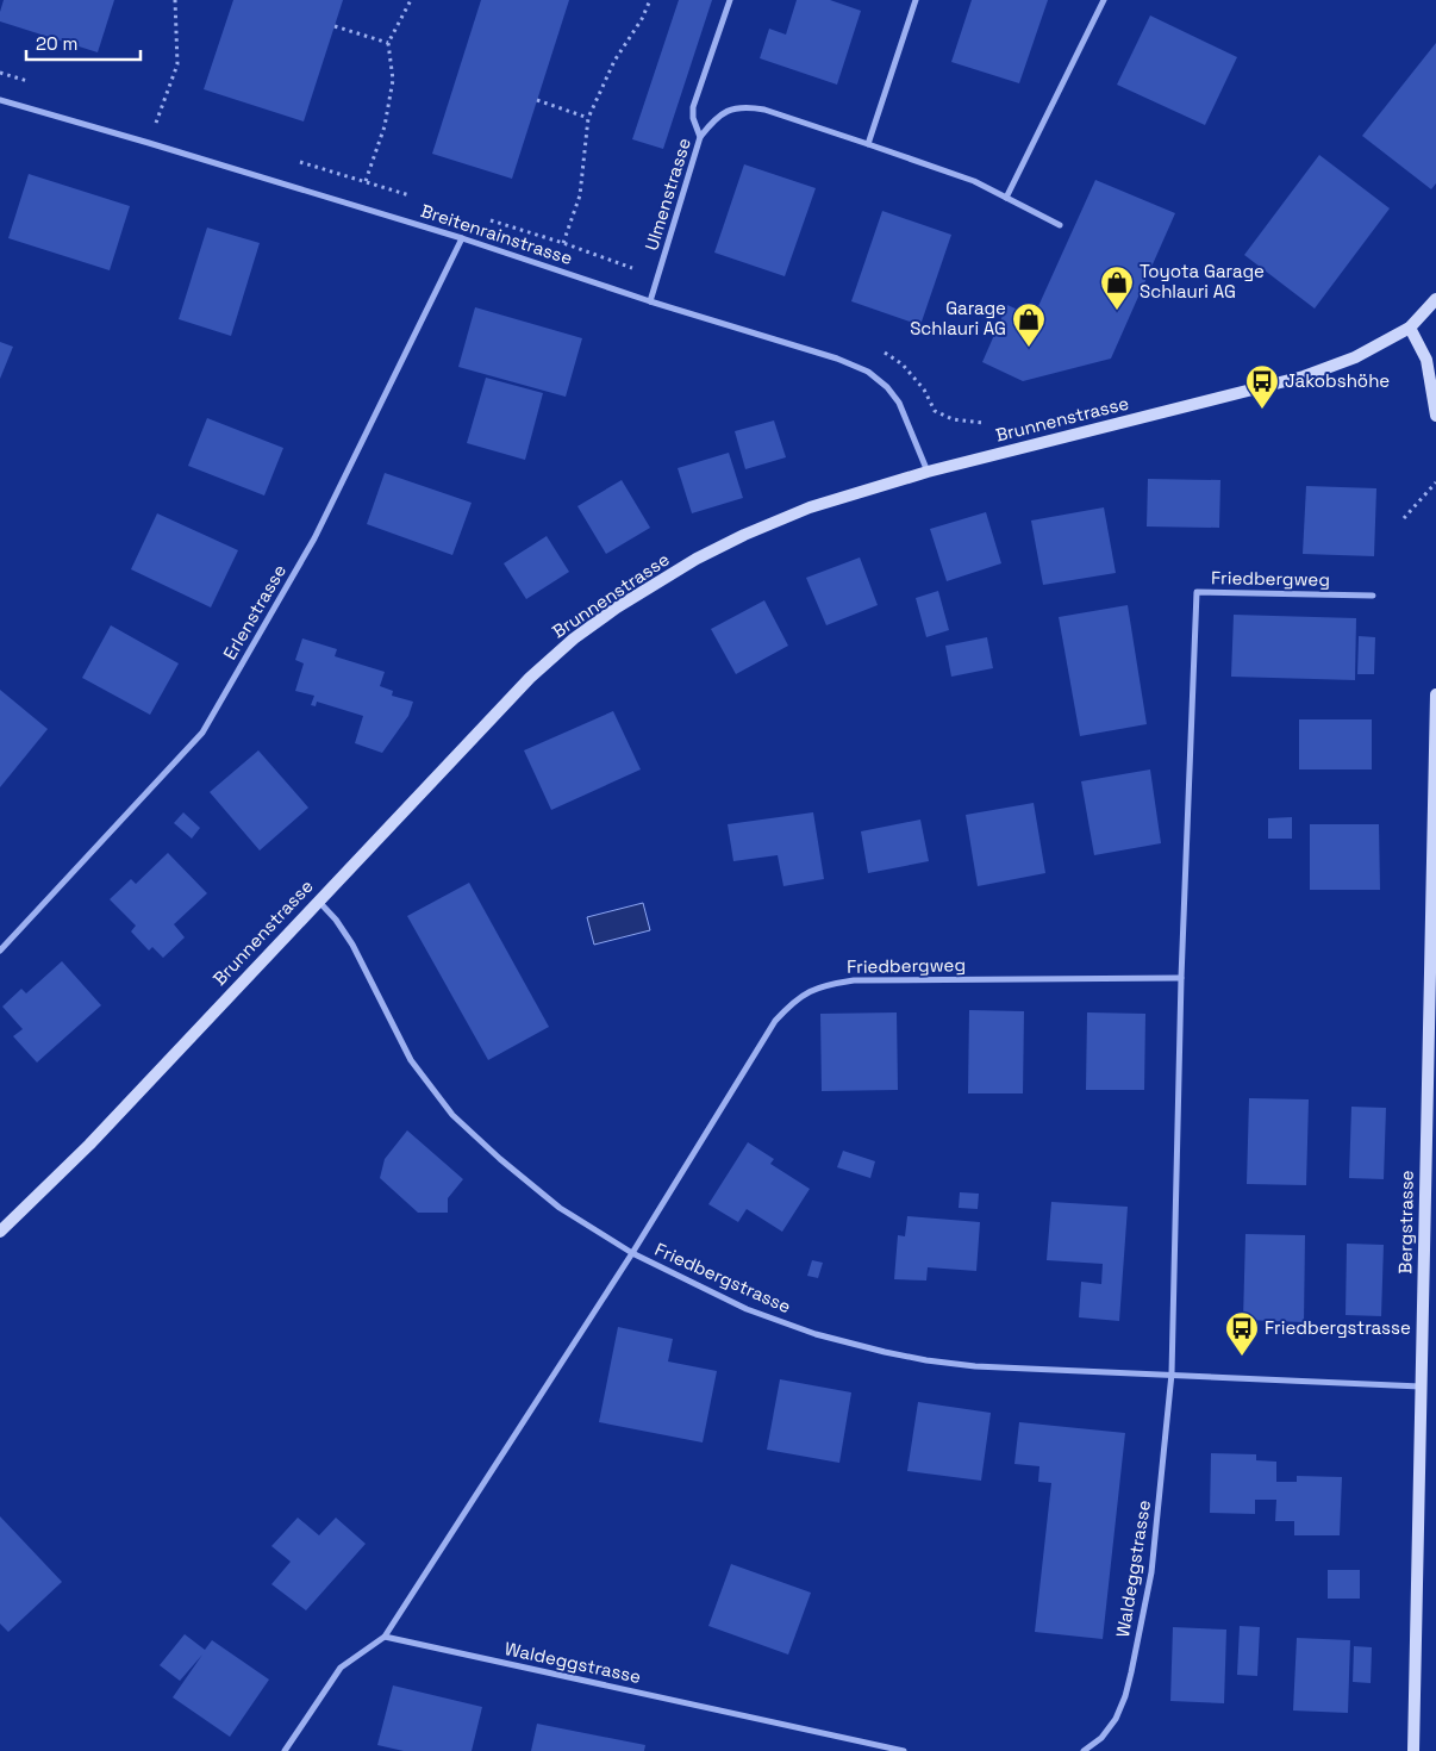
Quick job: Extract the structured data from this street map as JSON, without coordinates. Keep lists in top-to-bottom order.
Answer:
{
  "streets": {
    "main road": ["Brunnenstrasse", "Bergstrasse"],
    "street": [
      "Ulmenstrasse",
      "Breitenrainstrasse",
      "Friedbergweg",
      "Erlenstrasse",
      "Friedbergstrasse",
      "Waldeggstrasse"
    ]
  },
  "crossings": [
    ["Ulmenstrasse", "Breitenrainstrasse"],
    ["Breitenrainstrasse", "Brunnenstrasse"],
    ["Breitenrainstrasse", "Erlenstrasse"],
    ["Brunnenstrasse", "Friedbergstrasse"],
    ["Friedbergweg", "Friedbergstrasse"],
    ["Friedbergweg", "Waldeggstrasse"],
    ["Bergstrasse", "Friedbergstrasse"],
    ["Friedbergstrasse", "Waldeggstrasse"]
  ],
  "places": {
    "shop": ["Toyota Garage Schlauri AG", "Garage Schlauri AG"],
    "bus stop": ["Jakobshöhe", "Friedbergstrasse"]
  },
  "scale_bar": "20 m"
}
